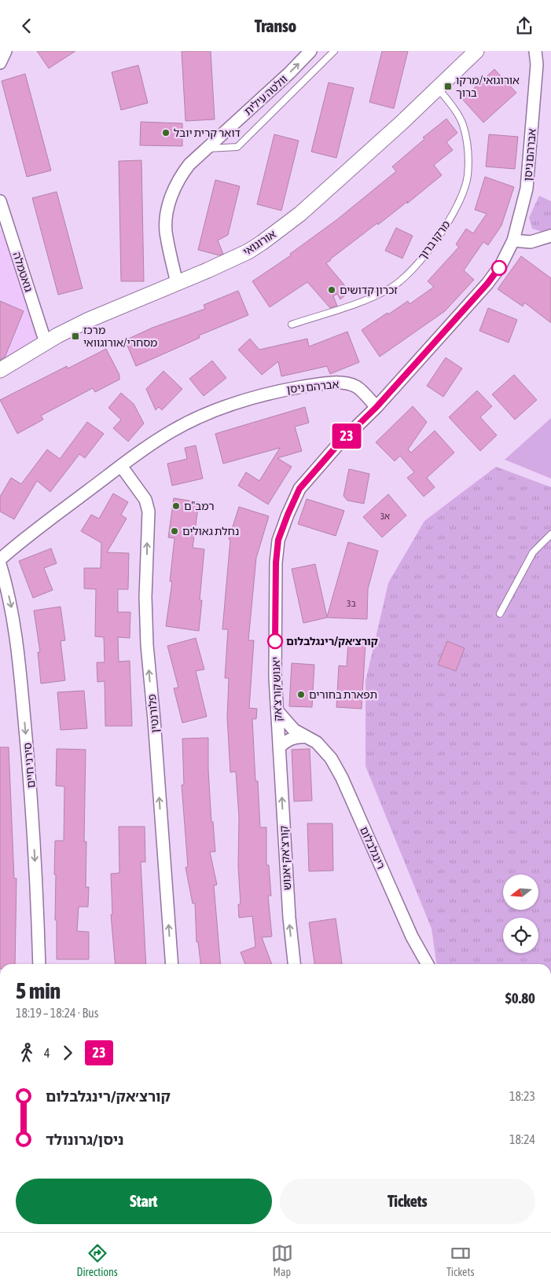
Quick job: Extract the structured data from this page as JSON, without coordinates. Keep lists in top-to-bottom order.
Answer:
{
  "streets": {
    "street": [
      "וולטה עילית",
      "אברהם ניסן",
      "אורוגואי",
      "גואטמלה",
      "יאנוש קורצ'אק",
      "פלורנטין",
      "סירני חיים",
      "רינגלבלום",
      "קורצ'אק יאנוש"
    ],
    "lane": ["מרקו ברוך"]
  },
  "crossings": [
    ["וולטה עילית", "אורוגואי"],
    ["אברהם ניסן", "יאנוש קורצ'אק"],
    ["אברהם ניסן", "פלורנטין"],
    ["מרקו ברוך", "אורוגואי"],
    ["אורוגואי", "גואטמלה"],
    ["יאנוש קורצ'אק", "רינגלבלום"],
    ["יאנוש קורצ'אק", "קורצ'אק יאנוש"]
  ],
  "one_way": [
    "וולטה עילית",
    "פלורנטין",
    "סירני חיים",
    "קורצ'אק יאנוש"
  ],
  "places": {
    "transit": ["אורוגואי/מרקו ברוך", "מרכז מסחרי/אורוגוואי"],
    "other": [
      "דואר קרית יובל",
      "זכרון קדושים",
      "רמב\"ם",
      "נחלת גאולים",
      "קורצ׳אק/רינגלבלום",
      "תפארת בחורים"
    ]
  },
  "lines": ["bus line 23"],
  "house_numbers": ["3א", "3ב"],
  "north": "left",
  "page": {
    "header": "Transo",
    "on_map": "23",
    "heading": ["5 min", "18:19 – 18:24 · Bus", "$0.80"],
    "legs": ["4", "23"],
    "list": [
      {
        "name": "קורצ׳אק/רינגלבלום",
        "value": "18:23"
      },
      {
        "name": "ניסן/גרונולד",
        "value": "18:24"
      }
    ],
    "buttons": ["Start", "Tickets"],
    "tabs": ["Directions", "Map", "Tickets"]
  }
}
